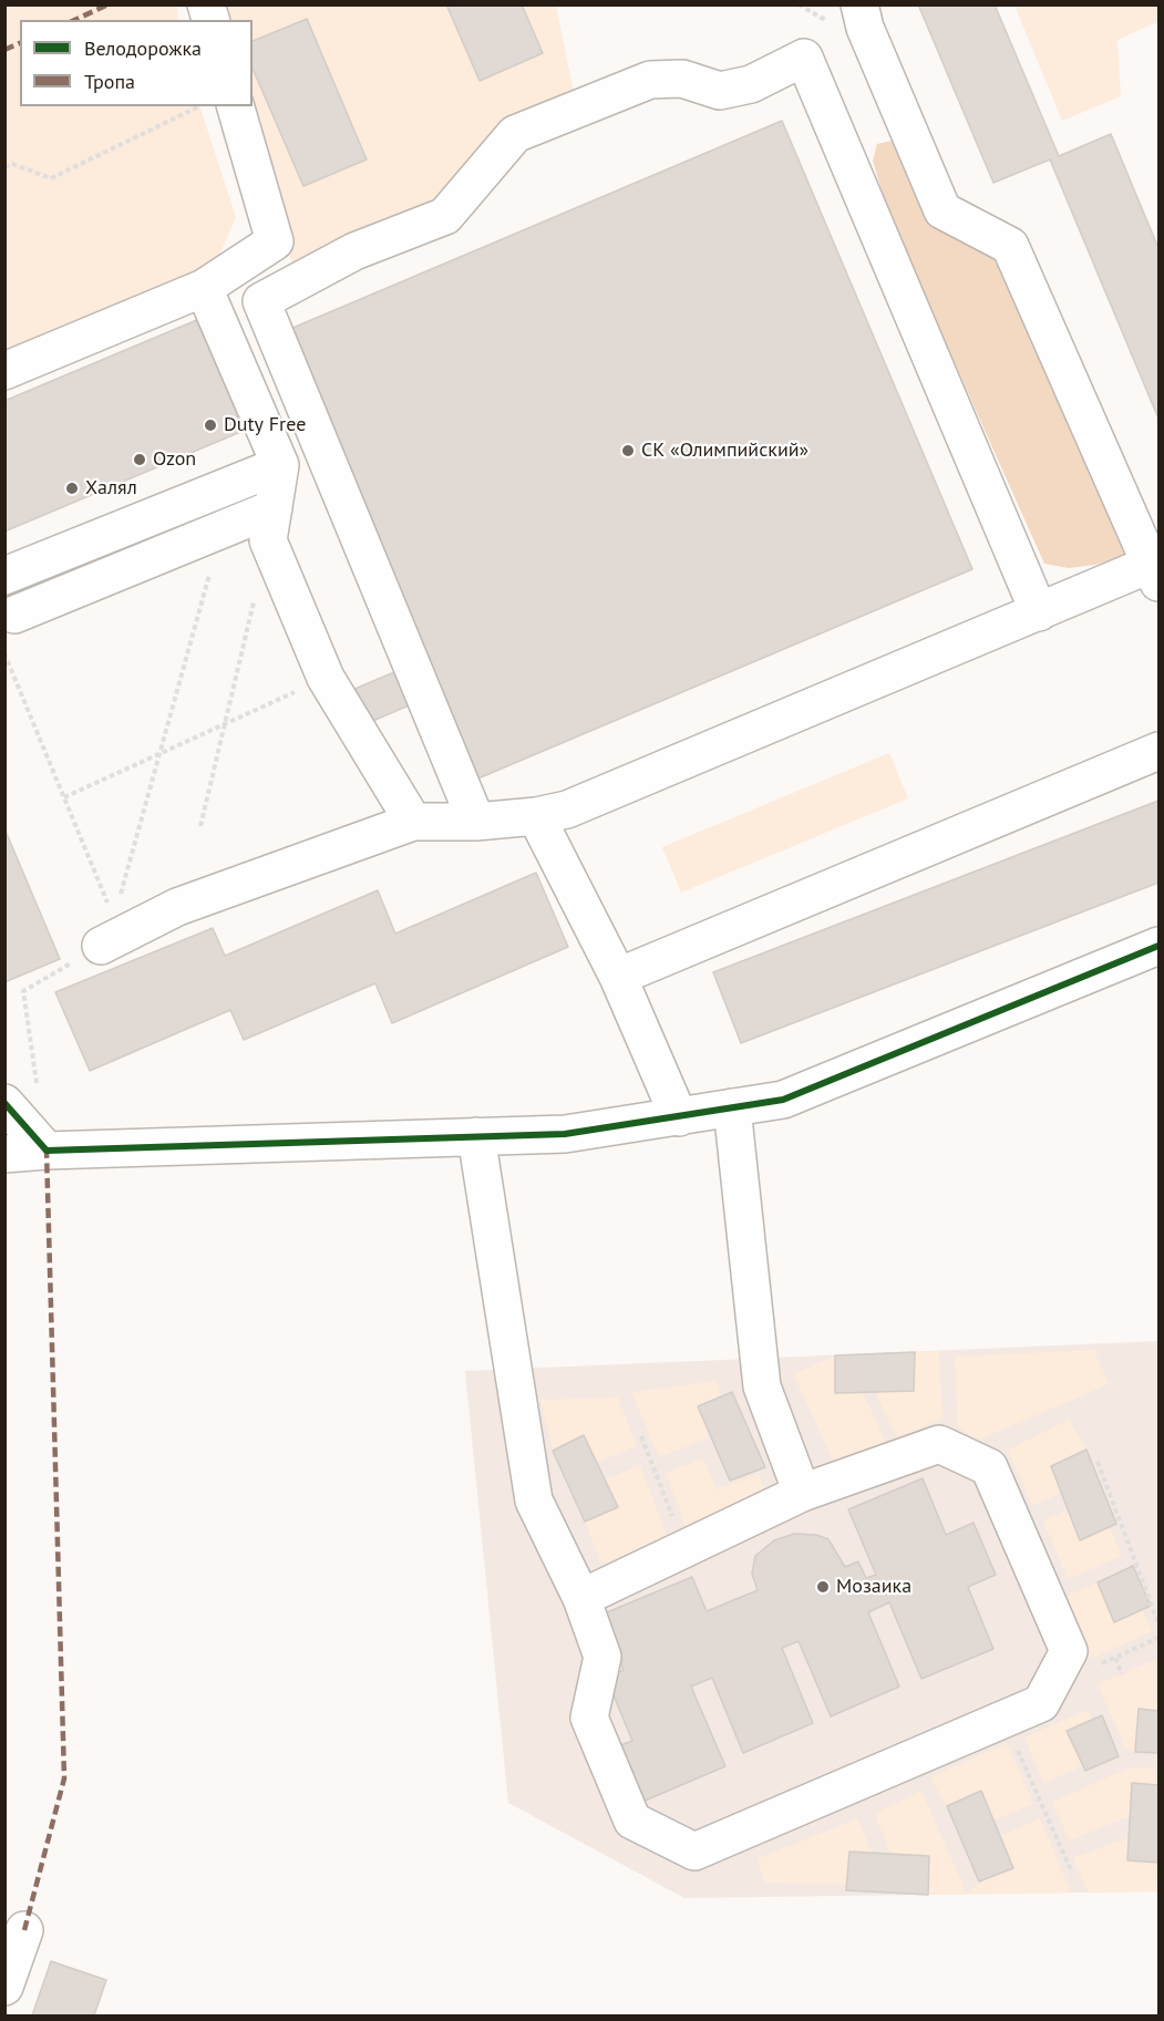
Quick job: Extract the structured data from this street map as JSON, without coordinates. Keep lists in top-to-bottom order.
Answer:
{
  "places": [
    "Duty Free",
    "СК «Олимпийский»",
    "Ozon",
    "Халял",
    "Мозаика"
  ],
  "legend": ["Велодорожка", "Тропа"]
}
